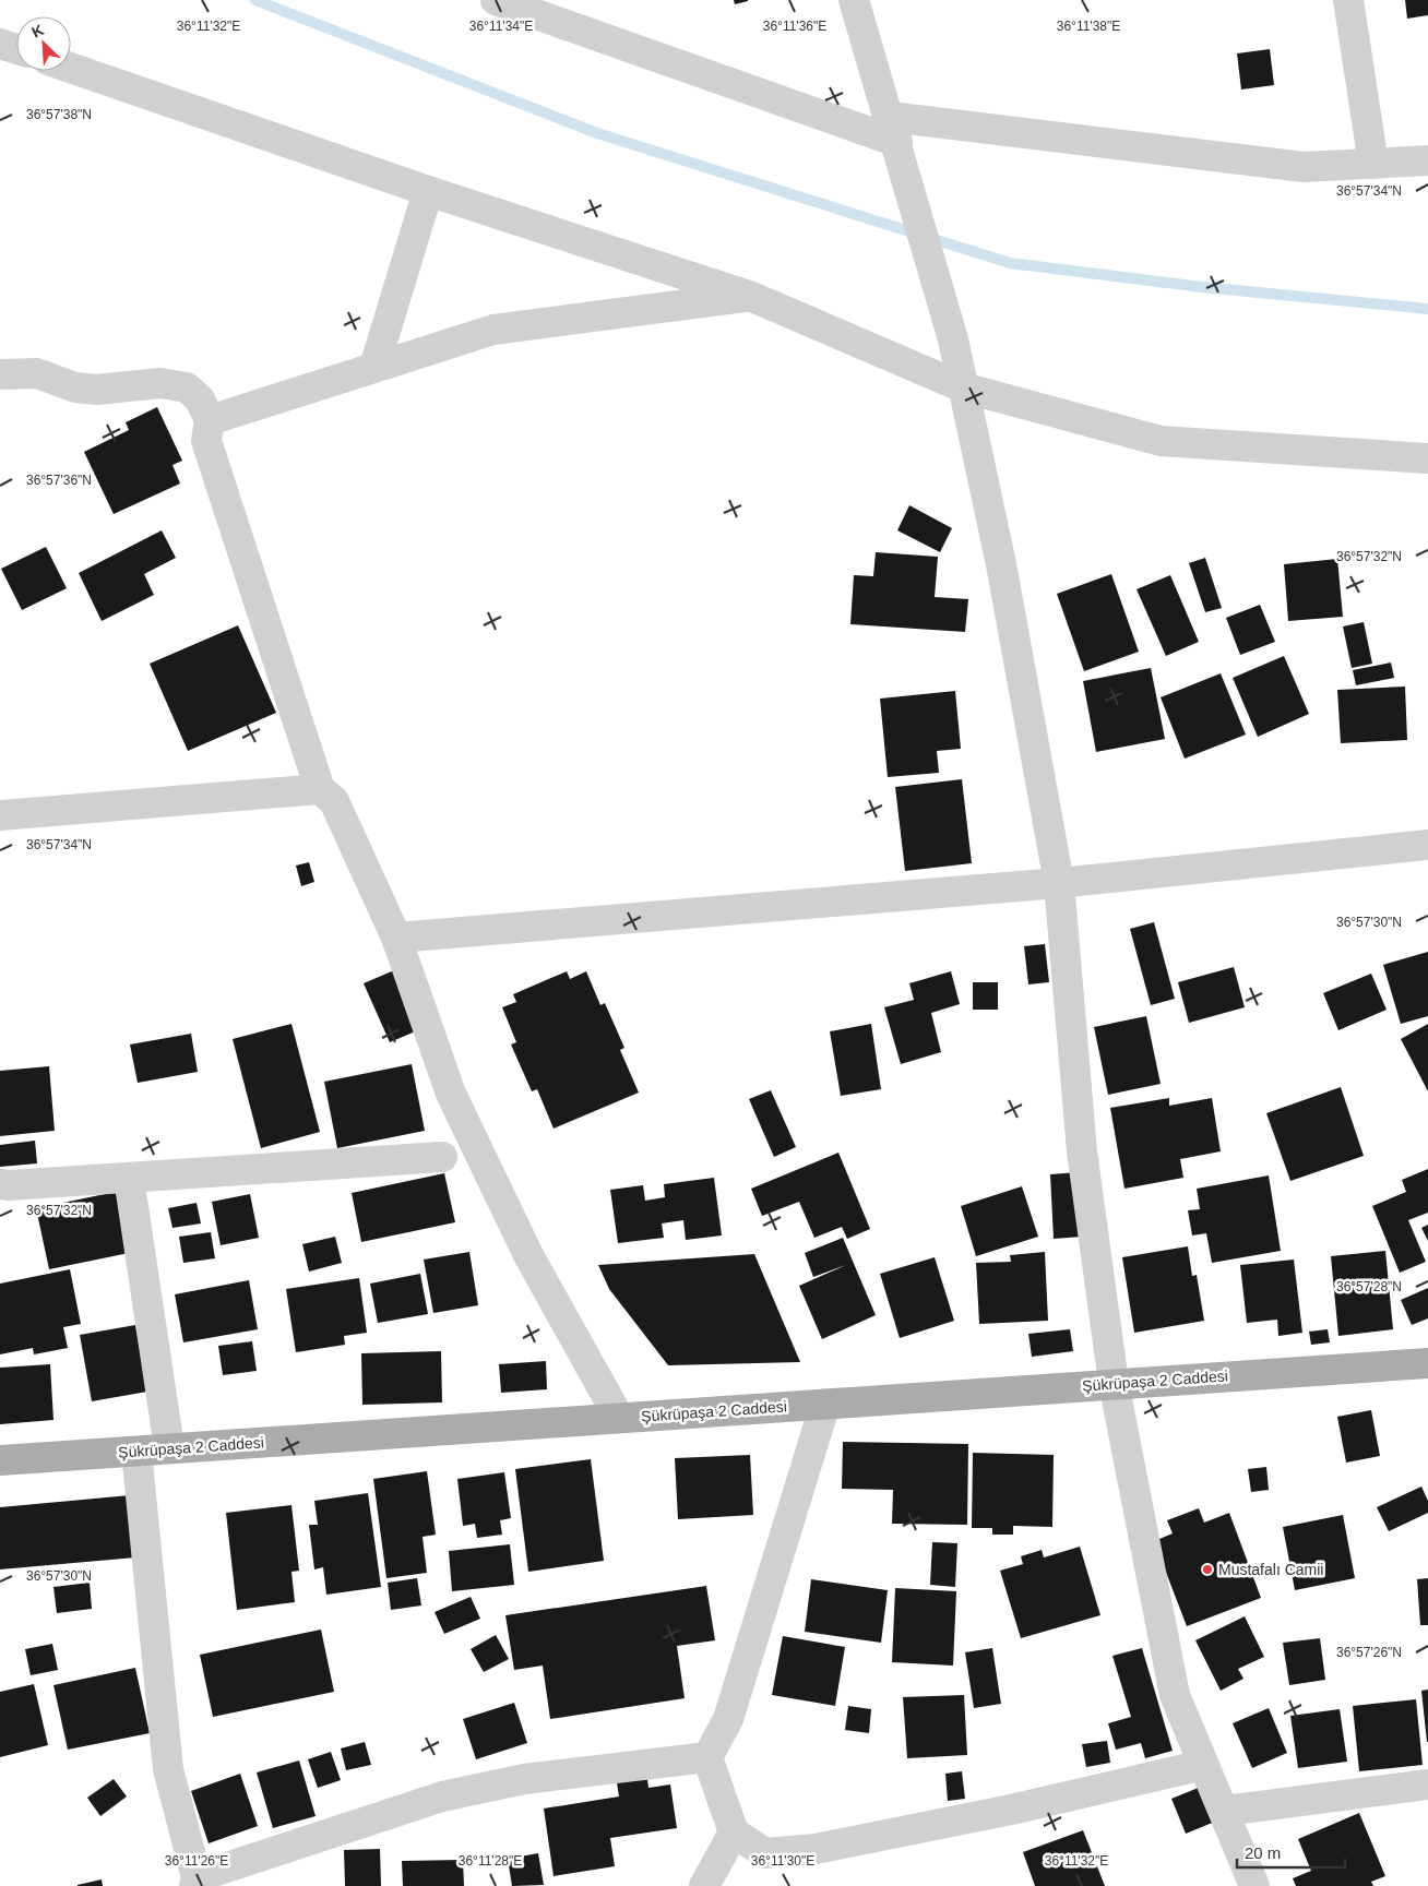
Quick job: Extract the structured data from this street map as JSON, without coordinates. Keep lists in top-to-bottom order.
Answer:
{
  "streets": {
    "main road": ["Şükrüpaşa 2 Caddesi"]
  },
  "places": ["Mustafalı Camii"],
  "scale_bar": "20 m",
  "north": "top left",
  "coordinates": [
    "36°11'38\"E",
    "36°11'32\"E",
    "36°11'34\"E",
    "36°11'36\"E",
    "36°57'38\"N",
    "36°57'34\"N",
    "36°57'36\"N",
    "36°57'32\"N",
    "36°57'30\"N",
    "36°57'28\"N",
    "36°57'26\"N",
    "36°11'26\"E",
    "36°11'28\"E",
    "36°11'30\"E"
  ]
}
